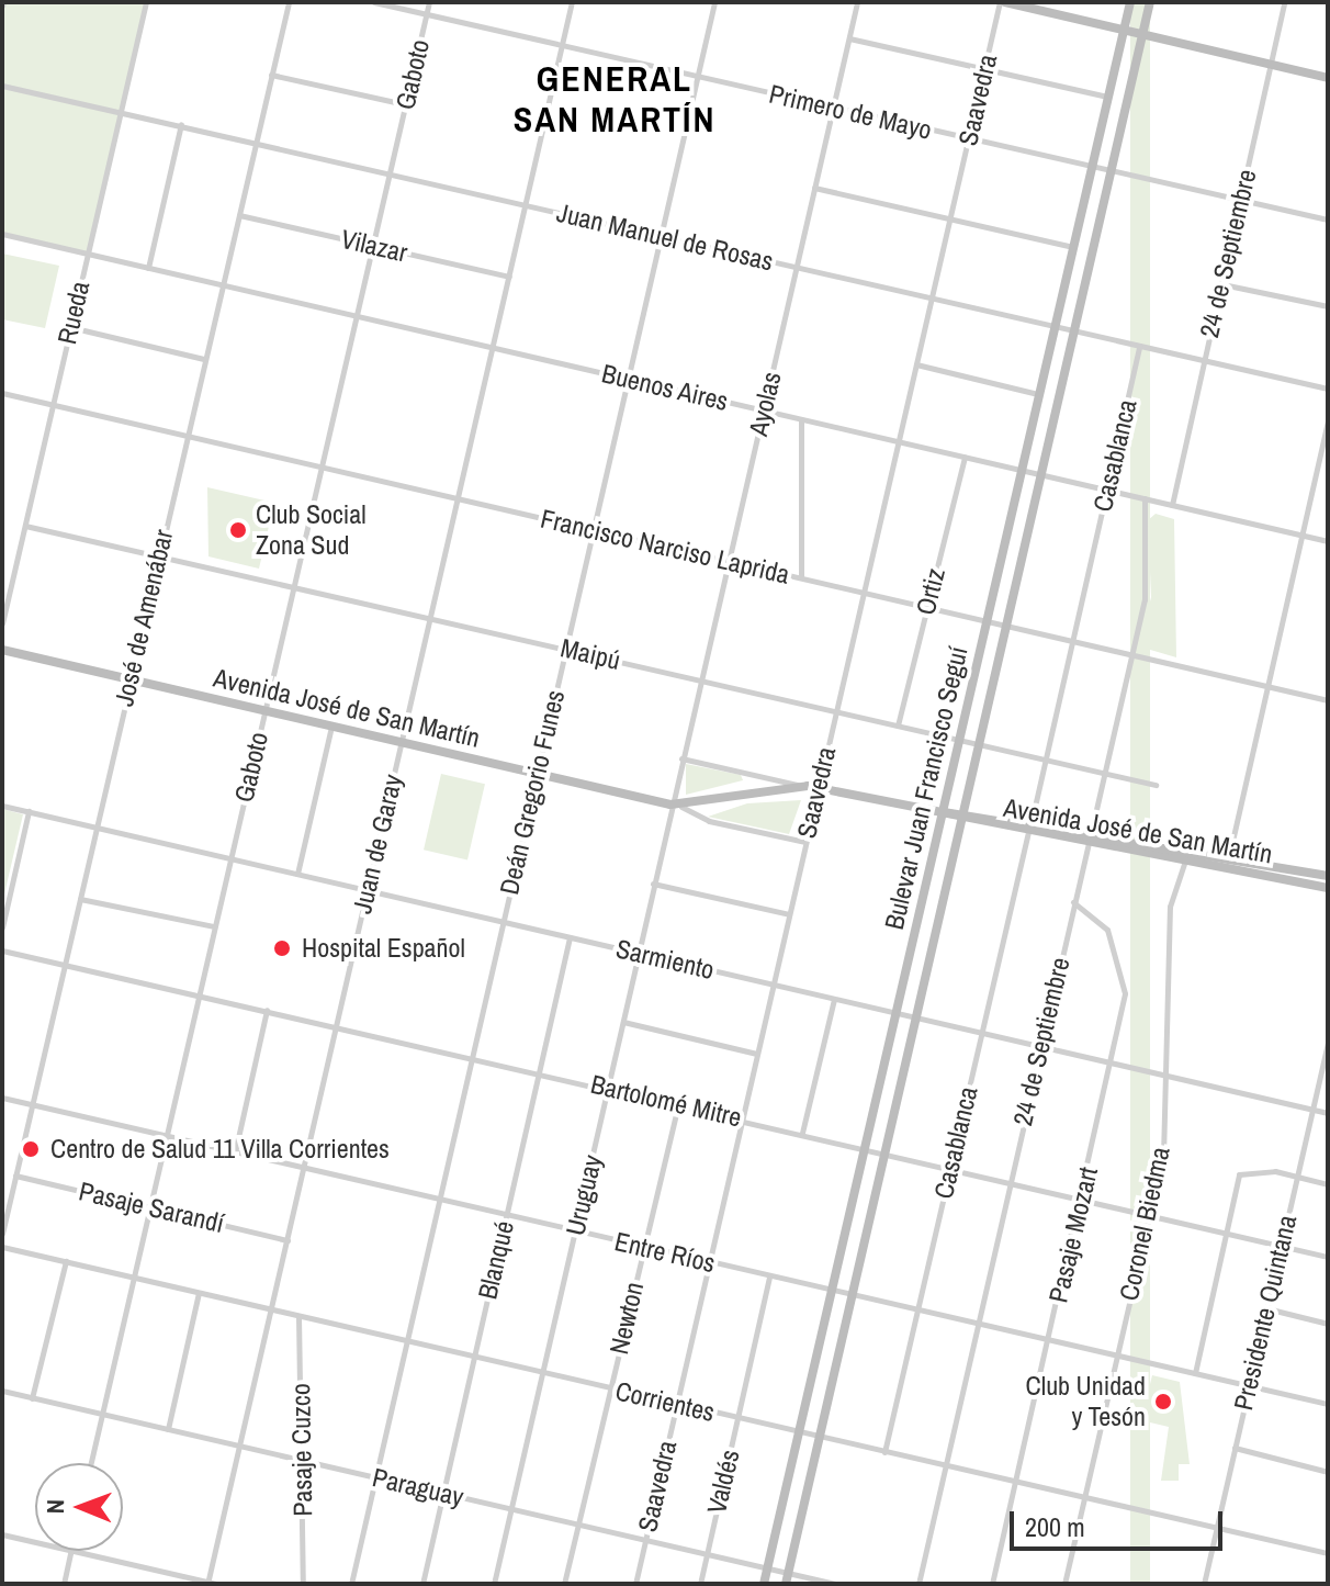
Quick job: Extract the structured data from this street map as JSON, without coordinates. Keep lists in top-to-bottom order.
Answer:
{
  "streets": {
    "main road": ["Avenida José de San Martín", "Bulevar Juan Francisco Seguí"],
    "street": [
      "Gaboto",
      "Saavedra",
      "Primero de Mayo",
      "Juan Manuel de Rosas",
      "Vilazar",
      "24 de Septiembre",
      "Rueda",
      "Buenos Aires",
      "Ayolas",
      "Casablanca",
      "Francisco Narciso Laprida",
      "Ortiz",
      "José de Amenábar",
      "Maipú",
      "Deán Gregorio Funes",
      "Juan de Garay",
      "Sarmiento",
      "Bartolomé Mitre",
      "Uruguay",
      "Pasaje Sarandí",
      "Coronel Biedma",
      "Pasaje Mozart",
      "Entre Ríos",
      "Blanqué",
      "Presidente Quintana",
      "Newton",
      "Corrientes",
      "Pasaje Cuzco",
      "Valdés",
      "Paraguay"
    ]
  },
  "crossings": [
    ["Gaboto", "Primero de Mayo"],
    ["Gaboto", "Juan Manuel de Rosas"],
    ["Gaboto", "Vilazar"],
    ["Gaboto", "Buenos Aires"],
    ["Gaboto", "Francisco Narciso Laprida"],
    ["Gaboto", "Maipú"],
    ["Gaboto", "Avenida José de San Martín"],
    ["Gaboto", "Sarmiento"],
    ["Gaboto", "Bartolomé Mitre"],
    ["Gaboto", "Pasaje Sarandí"],
    ["Gaboto", "Entre Ríos"],
    ["Gaboto", "Corrientes"],
    ["Gaboto", "Paraguay"],
    ["Saavedra", "Primero de Mayo"],
    ["Saavedra", "Juan Manuel de Rosas"],
    ["Saavedra", "Buenos Aires"],
    ["Saavedra", "Francisco Narciso Laprida"],
    ["Saavedra", "Maipú"],
    ["Saavedra", "Avenida José de San Martín"],
    ["Saavedra", "Sarmiento"],
    ["Saavedra", "Bartolomé Mitre"],
    ["Saavedra", "Entre Ríos"],
    ["Saavedra", "Corrientes"],
    ["Saavedra", "Paraguay"],
    ["Primero de Mayo", "24 de Septiembre"],
    ["Primero de Mayo", "Ayolas"],
    ["Primero de Mayo", "Bulevar Juan Francisco Seguí"],
    ["Primero de Mayo", "Deán Gregorio Funes"],
    ["Primero de Mayo", "Juan de Garay"],
    ["Juan Manuel de Rosas", "24 de Septiembre"],
    ["Juan Manuel de Rosas", "Rueda"],
    ["Juan Manuel de Rosas", "Ayolas"],
    ["Juan Manuel de Rosas", "Casablanca"],
    ["Juan Manuel de Rosas", "José de Amenábar"],
    ["Juan Manuel de Rosas", "Bulevar Juan Francisco Seguí"],
    ["Juan Manuel de Rosas", "Deán Gregorio Funes"],
    ["Juan Manuel de Rosas", "Juan de Garay"],
    ["Vilazar", "José de Amenábar"],
    ["Vilazar", "Juan de Garay"],
    ["24 de Septiembre", "Buenos Aires"],
    ["24 de Septiembre", "Francisco Narciso Laprida"],
    ["24 de Septiembre", "Maipú"],
    ["24 de Septiembre", "Avenida José de San Martín"],
    ["24 de Septiembre", "Sarmiento"],
    ["24 de Septiembre", "Bartolomé Mitre"],
    ["24 de Septiembre", "Pasaje Mozart"],
    ["24 de Septiembre", "Entre Ríos"],
    ["24 de Septiembre", "Corrientes"],
    ["Rueda", "Buenos Aires"],
    ["Rueda", "Francisco Narciso Laprida"],
    ["Rueda", "Maipú"],
    ["Buenos Aires", "Ayolas"],
    ["Buenos Aires", "Casablanca"],
    ["Buenos Aires", "Ortiz"],
    ["Buenos Aires", "José de Amenábar"],
    ["Buenos Aires", "Bulevar Juan Francisco Seguí"],
    ["Buenos Aires", "Deán Gregorio Funes"],
    ["Buenos Aires", "Juan de Garay"],
    ["Ayolas", "Francisco Narciso Laprida"],
    ["Ayolas", "Maipú"],
    ["Ayolas", "Avenida José de San Martín"],
    ["Ayolas", "Uruguay"],
    ["Casablanca", "Francisco Narciso Laprida"],
    ["Casablanca", "Maipú"],
    ["Casablanca", "Avenida José de San Martín"],
    ["Casablanca", "Sarmiento"],
    ["Casablanca", "Bartolomé Mitre"],
    ["Casablanca", "Entre Ríos"],
    ["Casablanca", "Corrientes"],
    ["Francisco Narciso Laprida", "Ortiz"],
    ["Francisco Narciso Laprida", "José de Amenábar"],
    ["Francisco Narciso Laprida", "Bulevar Juan Francisco Seguí"],
    ["Francisco Narciso Laprida", "Deán Gregorio Funes"],
    ["Francisco Narciso Laprida", "Juan de Garay"],
    ["Ortiz", "Maipú"],
    ["José de Amenábar", "Maipú"],
    ["José de Amenábar", "Avenida José de San Martín"],
    ["José de Amenábar", "Sarmiento"],
    ["José de Amenábar", "Bartolomé Mitre"],
    ["José de Amenábar", "Pasaje Sarandí"],
    ["José de Amenábar", "Entre Ríos"],
    ["Maipú", "Bulevar Juan Francisco Seguí"],
    ["Maipú", "Deán Gregorio Funes"],
    ["Maipú", "Juan de Garay"],
    ["Avenida José de San Martín", "Bulevar Juan Francisco Seguí"],
    ["Avenida José de San Martín", "Deán Gregorio Funes"],
    ["Avenida José de San Martín", "Juan de Garay"],
    ["Avenida José de San Martín", "Uruguay"],
    ["Avenida José de San Martín", "Coronel Biedma"],
    ["Bulevar Juan Francisco Seguí", "Sarmiento"],
    ["Bulevar Juan Francisco Seguí", "Bartolomé Mitre"],
    ["Bulevar Juan Francisco Seguí", "Entre Ríos"],
    ["Bulevar Juan Francisco Seguí", "Corrientes"],
    ["Bulevar Juan Francisco Seguí", "Paraguay"],
    ["Deán Gregorio Funes", "Sarmiento"],
    ["Deán Gregorio Funes", "Bartolomé Mitre"],
    ["Deán Gregorio Funes", "Entre Ríos"],
    ["Deán Gregorio Funes", "Corrientes"],
    ["Deán Gregorio Funes", "Paraguay"],
    ["Juan de Garay", "Sarmiento"],
    ["Juan de Garay", "Bartolomé Mitre"],
    ["Juan de Garay", "Pasaje Sarandí"],
    ["Juan de Garay", "Entre Ríos"],
    ["Juan de Garay", "Corrientes"],
    ["Juan de Garay", "Paraguay"],
    ["Sarmiento", "Uruguay"],
    ["Sarmiento", "Coronel Biedma"],
    ["Sarmiento", "Pasaje Mozart"],
    ["Sarmiento", "Blanqué"],
    ["Sarmiento", "Presidente Quintana"],
    ["Bartolomé Mitre", "Uruguay"],
    ["Bartolomé Mitre", "Coronel Biedma"],
    ["Bartolomé Mitre", "Pasaje Mozart"],
    ["Bartolomé Mitre", "Blanqué"],
    ["Bartolomé Mitre", "Presidente Quintana"],
    ["Bartolomé Mitre", "Newton"],
    ["Uruguay", "Entre Ríos"],
    ["Uruguay", "Corrientes"],
    ["Uruguay", "Paraguay"],
    ["Coronel Biedma", "Entre Ríos"],
    ["Coronel Biedma", "Corrientes"],
    ["Pasaje Mozart", "Entre Ríos"],
    ["Pasaje Mozart", "Corrientes"],
    ["Entre Ríos", "Blanqué"],
    ["Entre Ríos", "Presidente Quintana"],
    ["Entre Ríos", "Newton"],
    ["Entre Ríos", "Valdés"],
    ["Blanqué", "Corrientes"],
    ["Blanqué", "Paraguay"],
    ["Presidente Quintana", "Corrientes"],
    ["Newton", "Corrientes"],
    ["Newton", "Paraguay"],
    ["Corrientes", "Pasaje Cuzco"],
    ["Corrientes", "Valdés"],
    ["Pasaje Cuzco", "Paraguay"],
    ["Valdés", "Paraguay"]
  ],
  "districts": ["GENERAL SAN MARTÍN"],
  "places": [
    "Club Social Zona Sud",
    "Hospital Español",
    "Centro de Salud 11 Villa Corrientes",
    "Club Unidad y Tesón"
  ],
  "scale_bar": "200 m",
  "north": "left"
}
